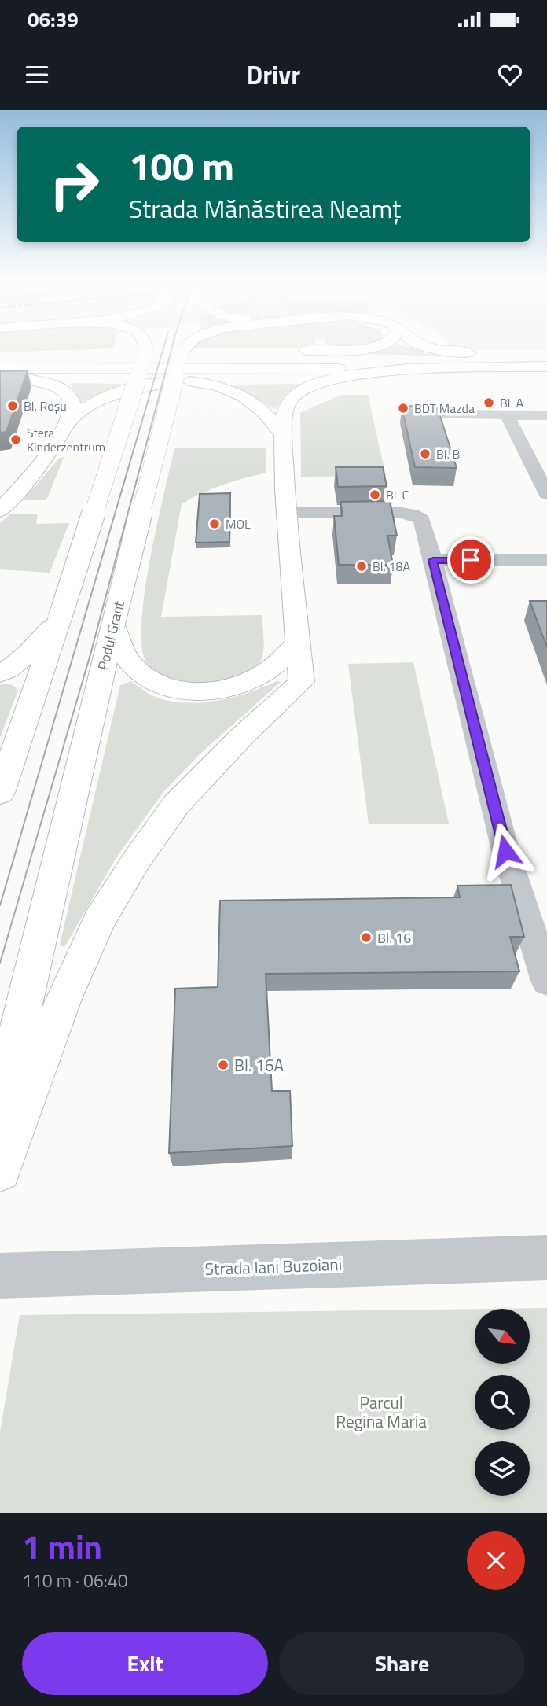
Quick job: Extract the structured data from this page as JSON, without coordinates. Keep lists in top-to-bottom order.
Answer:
{
  "streets": {
    "main road": ["Podul Grant"],
    "street": ["Strada Iani Buzoiani"]
  },
  "parks": ["Parcul Regina Maria"],
  "places": [
    "Bl. A",
    "Bl. Roșu",
    "BDT Mazda",
    "Sfera Kinderzentrum",
    "Bl. B",
    "Bl. C",
    "MOL",
    "Bl. 18A",
    "Bl. 16",
    "Bl. 16A"
  ],
  "north": "bottom right",
  "page": {
    "status": "06:39",
    "header": "Drivr",
    "turn": ["100 m", "Strada Mănăstirea Neamț"],
    "heading": ["1 min", "110 m · 06:40"],
    "buttons": ["Exit", "Share"]
  }
}
